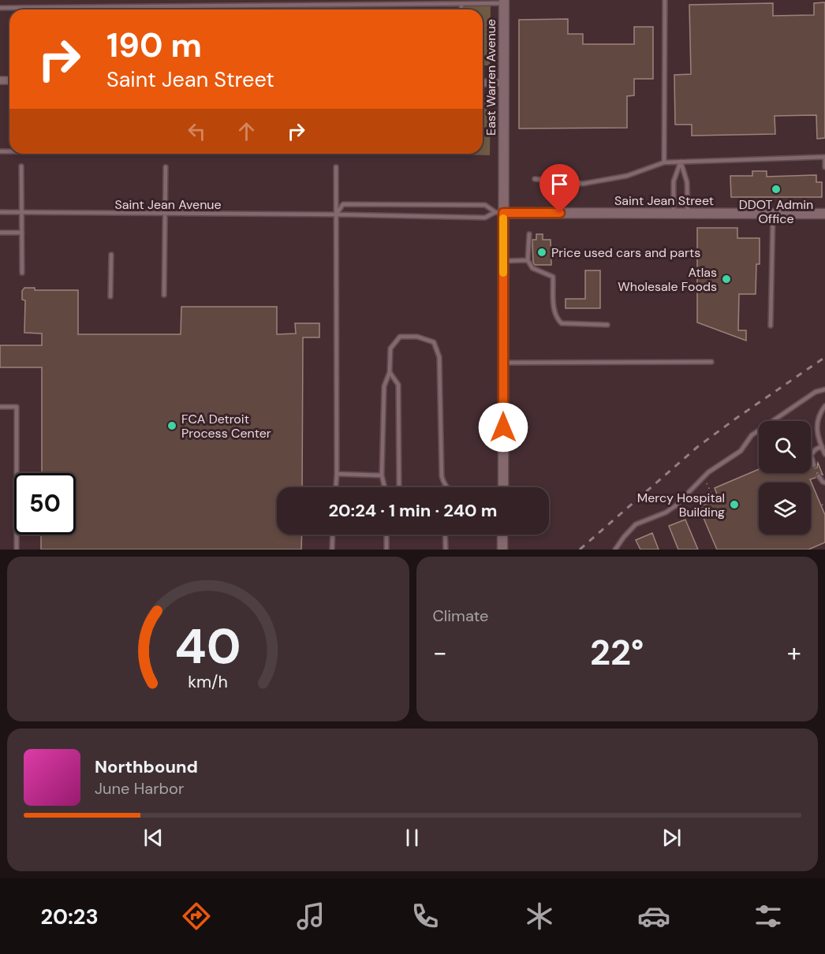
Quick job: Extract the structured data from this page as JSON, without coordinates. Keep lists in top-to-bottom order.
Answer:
{
  "streets": {
    "main road": ["East Warren Avenue", "Saint Jean Street"],
    "lane": ["Saint Jean Avenue"]
  },
  "crossings": [
    ["East Warren Avenue", "Saint Jean Street"],
    ["East Warren Avenue", "Saint Jean Avenue"],
    ["Saint Jean Street", "Saint Jean Avenue"]
  ],
  "places": [
    "DDOT Admin Office",
    "Price used cars and parts",
    "Atlas Wholesale Foods",
    "FCA Detroit Process Center",
    "Mercy Hospital Building"
  ],
  "page": {
    "turn": ["190 m", "Saint Jean Street"],
    "limit": "50",
    "trip": "20:24 · 1 min · 240 m",
    "tile": "Climate",
    "heat": ["−", "22°", "+"],
    "song": ["Northbound", "June Harbor"],
    "tabs": "20:23",
    "gauge": ["40", "km/h"]
  }
}
